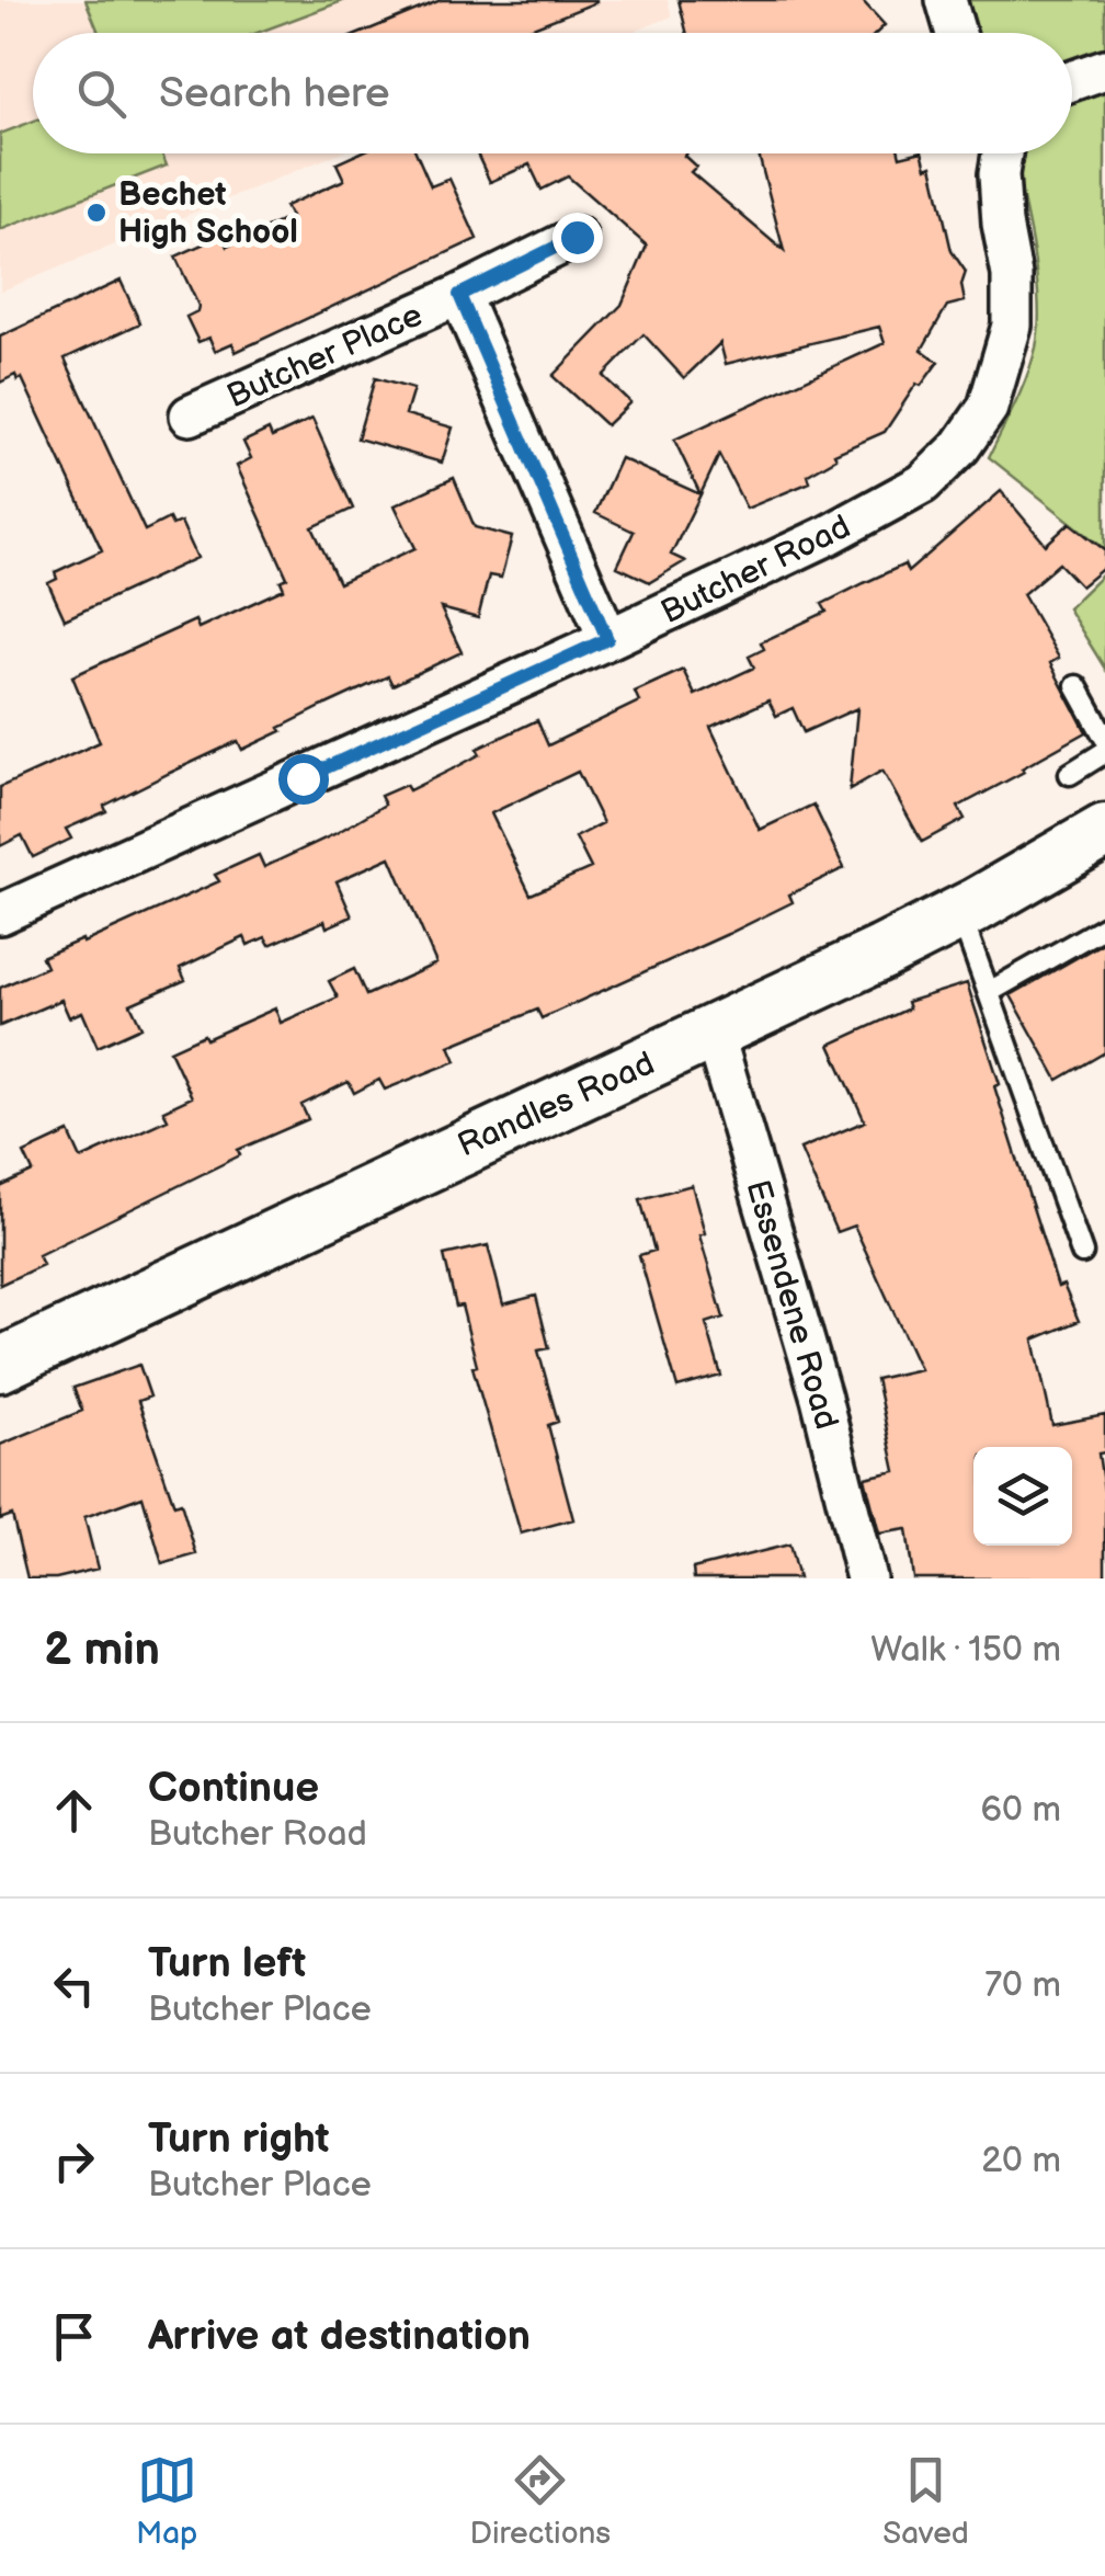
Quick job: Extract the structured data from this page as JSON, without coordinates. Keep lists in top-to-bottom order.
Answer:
{
  "streets": {
    "street": [
      "Butcher Place",
      "Butcher Road",
      "Randles Road",
      "Essendene Road"
    ]
  },
  "crossings": [
    ["Butcher Place", "Butcher Road"],
    ["Randles Road", "Essendene Road"]
  ],
  "places": ["Bechet High School"],
  "page": {
    "search": "Search here",
    "heading": ["2 min", "Walk · 150 m"],
    "list": [
      ["Continue", "Butcher Road", "60 m"],
      ["Turn left", "Butcher Place", "70 m"],
      ["Turn right", "Butcher Place", "20 m"],
      "Arrive at destination"
    ],
    "nav": ["Map", "Directions", "Saved"]
  }
}
